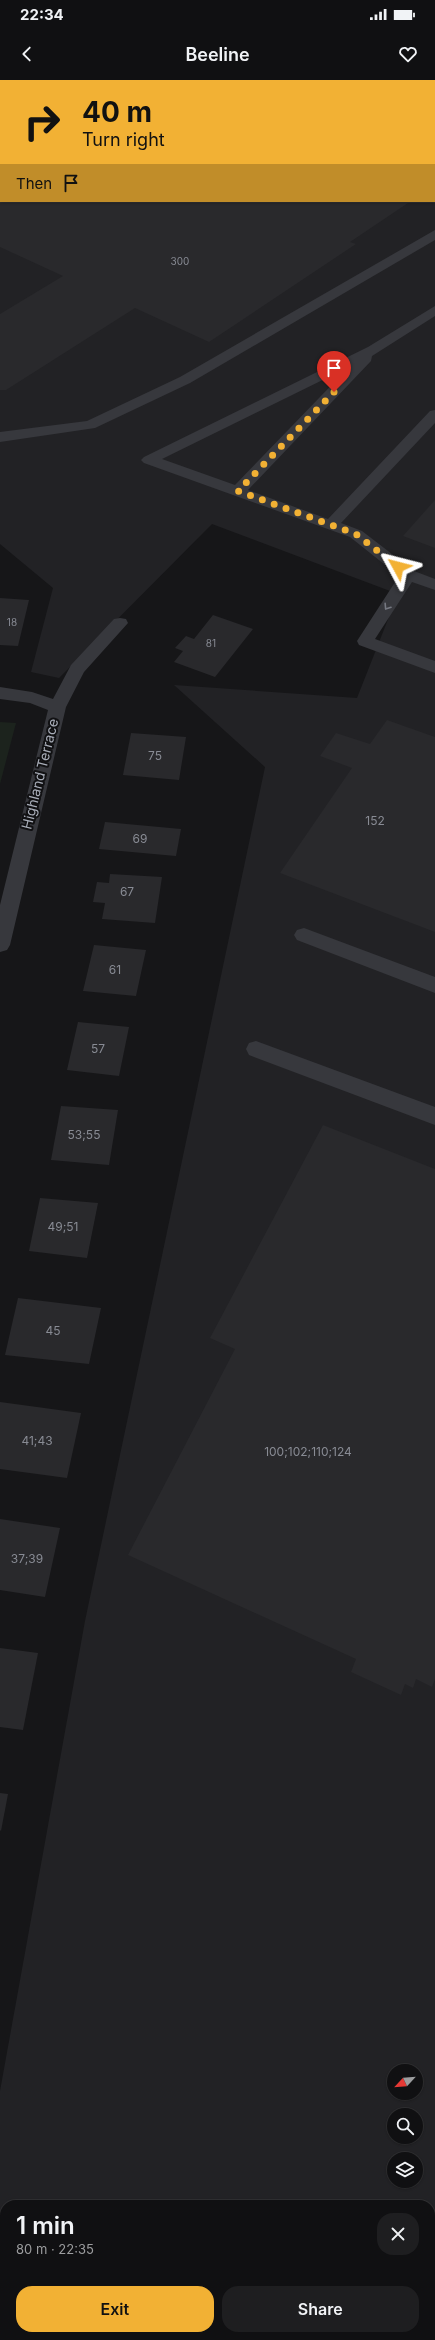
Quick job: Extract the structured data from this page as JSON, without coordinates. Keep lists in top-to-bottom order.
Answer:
{
  "streets": {
    "street": ["Highland Terrace"]
  },
  "house_numbers": [
    "300",
    "18",
    "81",
    "75",
    "152",
    "69",
    "67",
    "61",
    "57",
    "53;55",
    "49;51",
    "45",
    "41;43",
    "100;102;110;124",
    "37;39"
  ],
  "north": "bottom left",
  "page": {
    "status": "22:34",
    "header": "Beeline",
    "turn": ["40 m", "Turn right"],
    "then": "Then",
    "heading": ["1 min", "80 m · 22:35"],
    "buttons": ["Exit", "Share"]
  }
}
